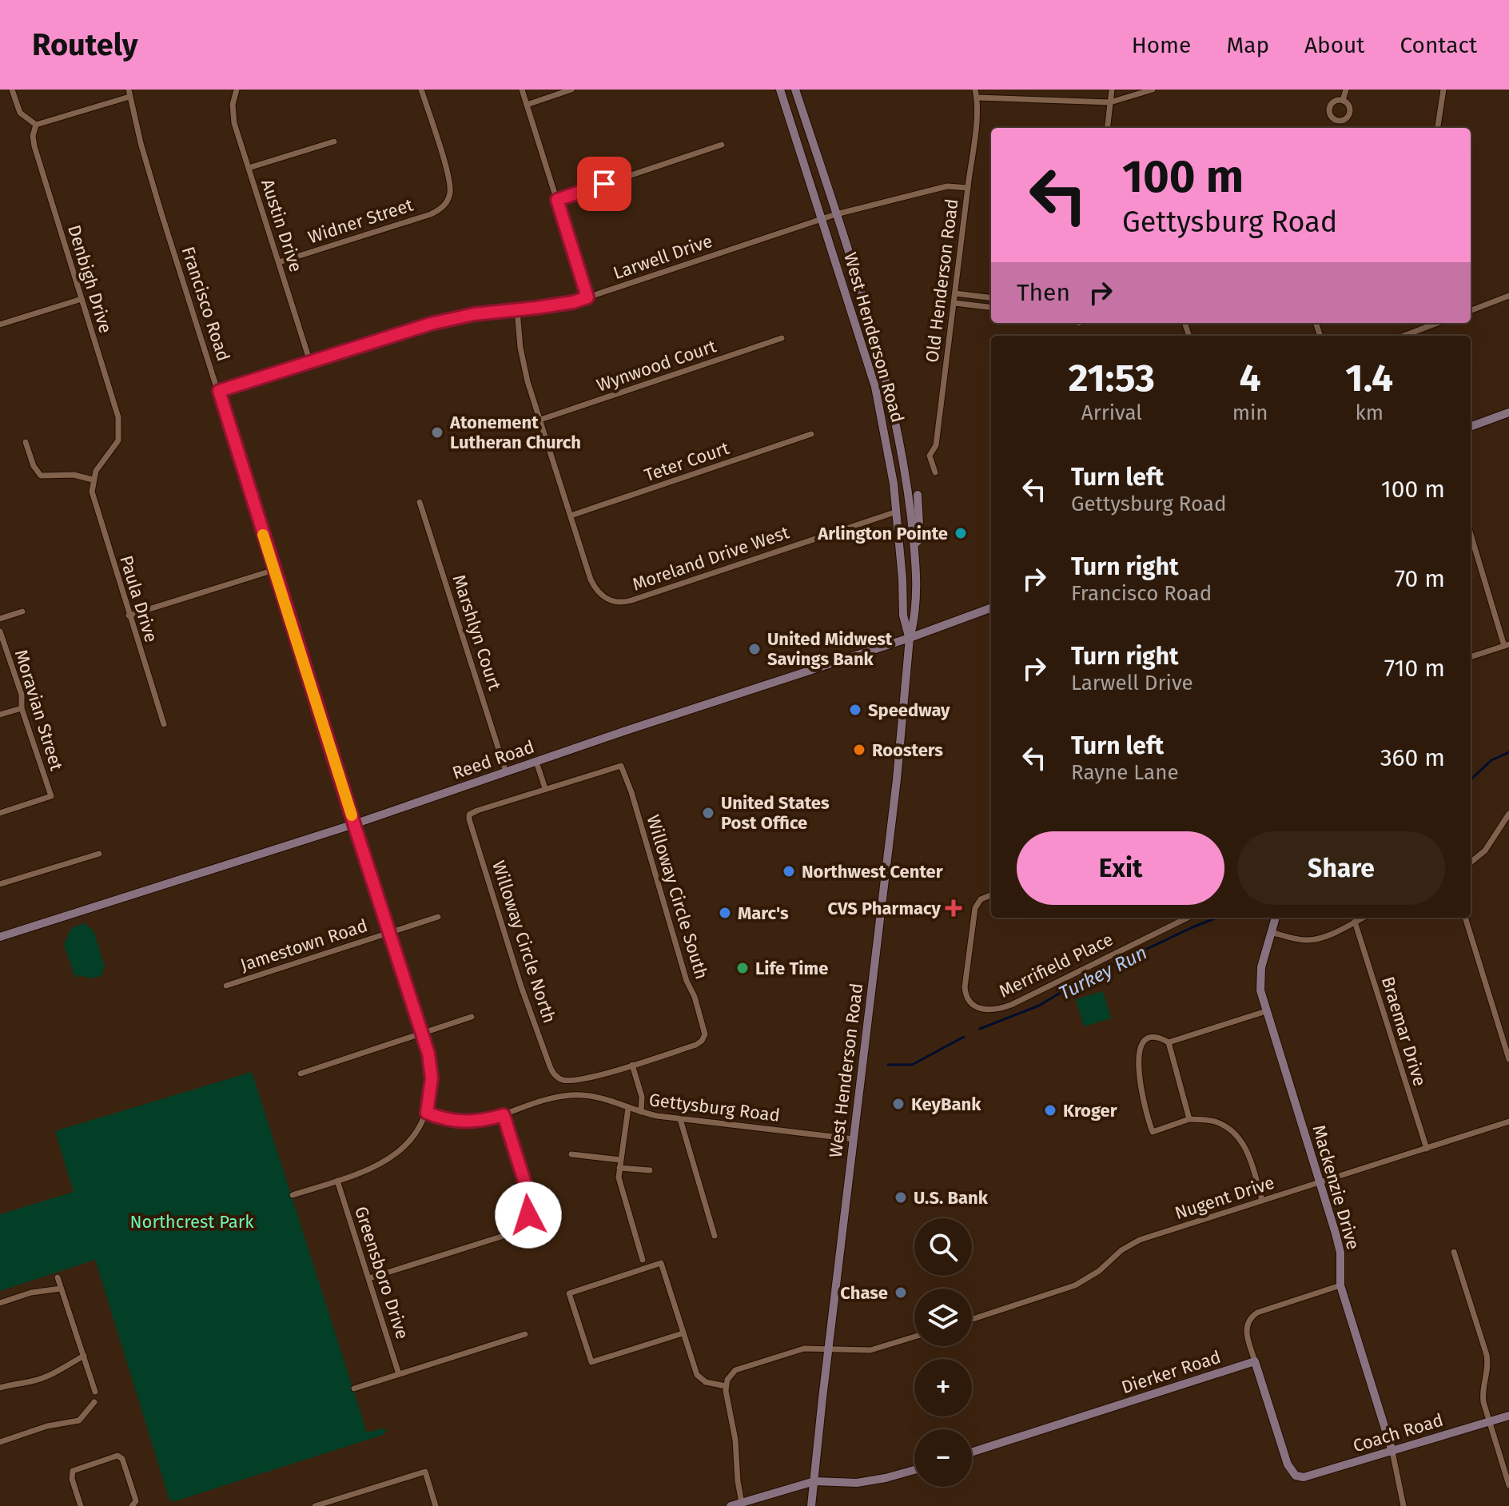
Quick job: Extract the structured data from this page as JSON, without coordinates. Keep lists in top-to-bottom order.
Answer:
{
  "streets": {
    "main road": [
      "West Henderson Road",
      "Reed Road",
      "Mackenzie Drive",
      "Dierker Road",
      "Coach Road"
    ],
    "street": [
      "Widner Street",
      "Austin Drive",
      "Larwell Drive",
      "Denbigh Drive",
      "Old Henderson Road",
      "Francisco Road",
      "Wynwood Court",
      "Teter Court",
      "Moreland Drive West",
      "Paula Drive",
      "Marshlyn Court",
      "Moravian Street",
      "Willoway Circle South",
      "Willoway Circle North",
      "Jamestown Road",
      "Merrifield Place",
      "Braemar Drive",
      "Gettysburg Road",
      "Nugent Drive",
      "Greensboro Drive"
    ]
  },
  "crossings": [
    ["Widner Street", "Austin Drive"],
    ["Austin Drive", "Larwell Drive"],
    ["Larwell Drive", "Old Henderson Road"],
    ["Larwell Drive", "Francisco Road"],
    ["Larwell Drive", "West Henderson Road"],
    ["Denbigh Drive", "Paula Drive"],
    ["Francisco Road", "Reed Road"],
    ["Francisco Road", "Jamestown Road"],
    ["Francisco Road", "Gettysburg Road"],
    ["West Henderson Road", "Moreland Drive West"],
    ["West Henderson Road", "Reed Road"],
    ["West Henderson Road", "Gettysburg Road"],
    ["Teter Court", "Moreland Drive West"],
    ["Marshlyn Court", "Reed Road"],
    ["Willoway Circle South", "Willoway Circle North"],
    ["Braemar Drive", "Nugent Drive"],
    ["Mackenzie Drive", "Nugent Drive"],
    ["Mackenzie Drive", "Coach Road"],
    ["Dierker Road", "Coach Road"]
  ],
  "water": ["Turkey Run"],
  "parks": ["Northcrest Park"],
  "places": {
    "other": [
      "Atonement Lutheran Church",
      "Arlington Pointe",
      "United Midwest Savings Bank",
      "Speedway",
      "Roosters",
      "United States Post Office",
      "Northwest Center",
      "Marc's",
      "Life Time",
      "KeyBank",
      "Kroger",
      "U.S. Bank",
      "Chase"
    ],
    "health": ["CVS Pharmacy"]
  },
  "page": {
    "header": "Routely",
    "nav": [
      "Home",
      "Map",
      "About",
      "Contact"
    ],
    "turn": ["100 m", "Gettysburg Road"],
    "then": "Then",
    "eta": [
      "21:53",
      "Arrival",
      "4",
      "min",
      "1.4",
      "km"
    ],
    "list": [
      {
        "name": "Turn left",
        "note": "Gettysburg Road",
        "value": "100 m"
      },
      {
        "name": "Turn right",
        "note": "Francisco Road",
        "value": "70 m"
      },
      {
        "name": "Turn right",
        "note": "Larwell Drive",
        "value": "710 m"
      },
      {
        "name": "Turn left",
        "note": "Rayne Lane",
        "value": "360 m"
      }
    ],
    "buttons": ["Exit", "Share"],
    "map_buttons": ["+", "−"]
  }
}
